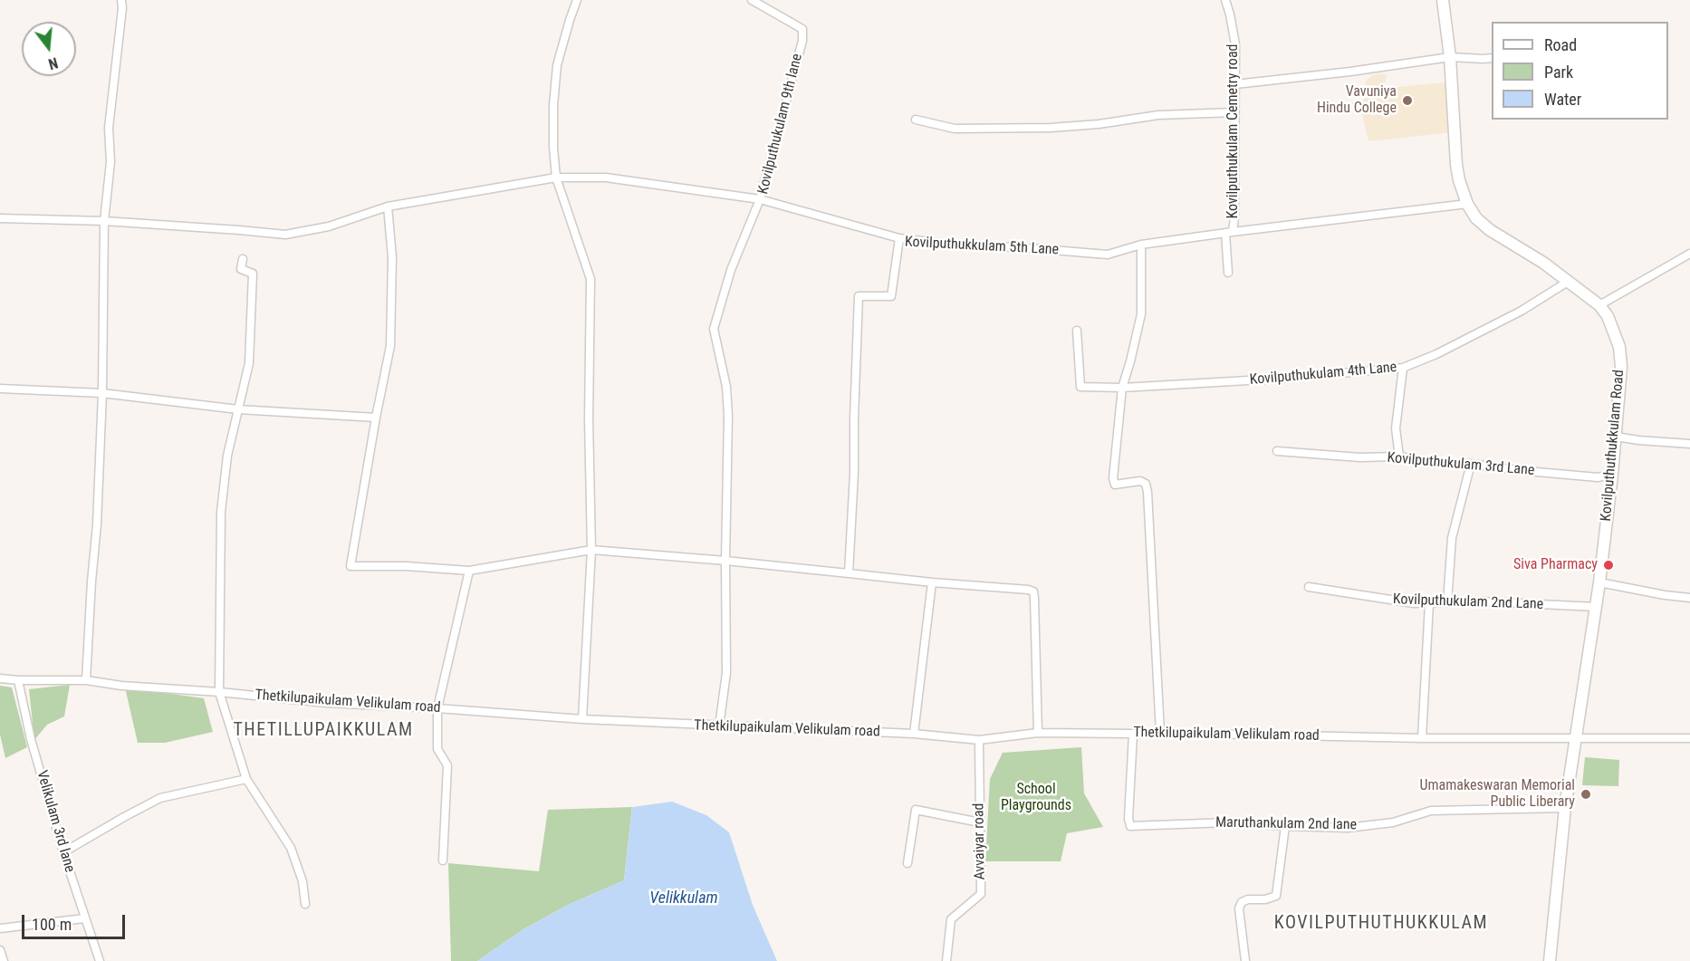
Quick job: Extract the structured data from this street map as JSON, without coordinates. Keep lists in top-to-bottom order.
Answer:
{
  "streets": {
    "street": [
      "Kovilputhukulam 9th lane",
      "Kovilputhukulam Cemetry road",
      "Kovilputhukkulam 5th Lane",
      "Kovilputhukulam 4th Lane",
      "Kovilputhuthukkulam Road",
      "Kovilputhukulam 3rd Lane",
      "Kovilputhukulam 2nd Lane",
      "Thetkilupaikulam Velikulam road",
      "Velikulam 3rd lane",
      "Maruthankulam 2nd lane",
      "Avvaiyar road"
    ]
  },
  "crossings": [
    ["Kovilputhukulam 9th lane", "Kovilputhukkulam 5th Lane"],
    ["Kovilputhukulam Cemetry road", "Kovilputhukkulam 5th Lane"],
    ["Kovilputhukkulam 5th Lane", "Kovilputhuthukkulam Road"],
    ["Kovilputhukulam 4th Lane", "Kovilputhuthukkulam Road"],
    ["Kovilputhuthukkulam Road", "Kovilputhukulam 3rd Lane"],
    ["Kovilputhuthukkulam Road", "Kovilputhukulam 2nd Lane"],
    ["Kovilputhuthukkulam Road", "Thetkilupaikulam Velikulam road"],
    ["Kovilputhuthukkulam Road", "Maruthankulam 2nd lane"],
    ["Thetkilupaikulam Velikulam road", "Velikulam 3rd lane"],
    ["Thetkilupaikulam Velikulam road", "Maruthankulam 2nd lane"],
    ["Thetkilupaikulam Velikulam road", "Avvaiyar road"]
  ],
  "districts": ["THETILLUPAIKKULAM", "KOVILPUTHUTHUKKULAM"],
  "water": ["Velikkulam"],
  "parks": ["School Playgrounds"],
  "places": ["Vavuniya Hindu College", "Siva Pharmacy", "Umamakeswaran Memorial Public Liberary"],
  "legend": ["Road", "Park", "Water"],
  "scale_bar": "100 m",
  "north": "bottom"
}
